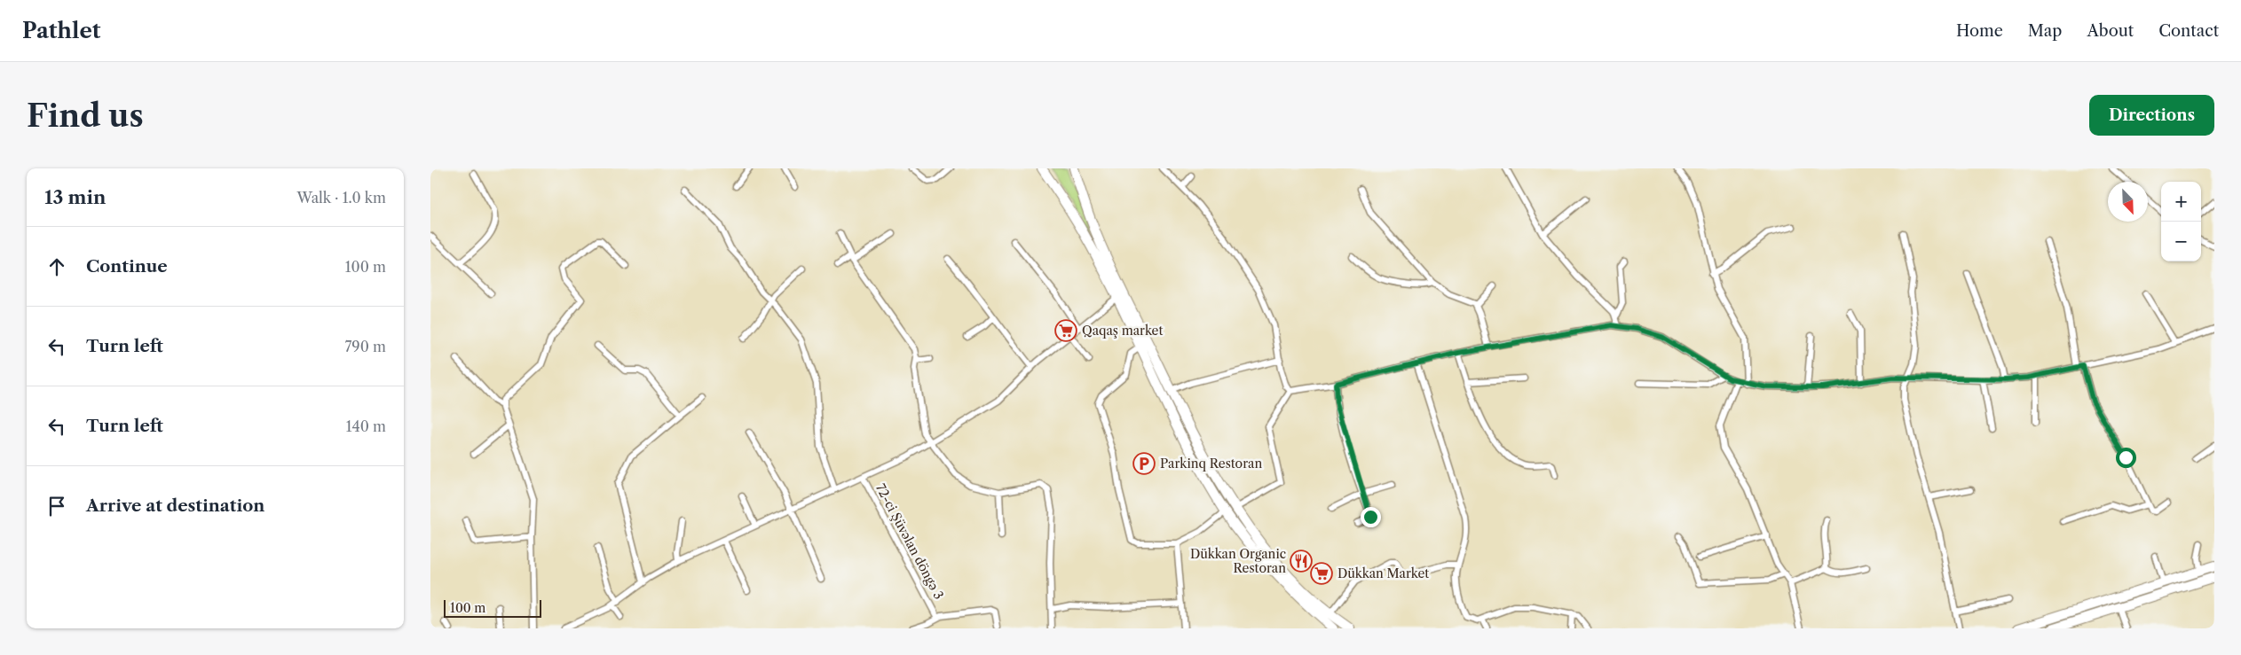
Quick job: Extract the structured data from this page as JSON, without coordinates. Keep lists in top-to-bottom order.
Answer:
{
  "streets": {
    "street": ["72-ci Şüvəlan döngə 3"]
  },
  "places": {
    "supermarket": ["Qaqaş market", "Dükkan Market"],
    "parking": ["Parkinq Restoran"],
    "restaurant": ["Dükkan Organic Restoran"]
  },
  "scale_bar": "100 m",
  "north": "bottom right",
  "page": {
    "header": "Pathlet",
    "nav": [
      "Home",
      "Map",
      "About",
      "Contact"
    ],
    "buttons": "Directions",
    "title": "Find us",
    "heading": ["13 min", "Walk · 1.0 km"],
    "map_buttons": ["+", "−"],
    "list": [
      ["Continue", "100 m"],
      ["Turn left", "790 m"],
      ["Turn left", "140 m"],
      "Arrive at destination"
    ],
    "scale": "100 m"
  }
}
